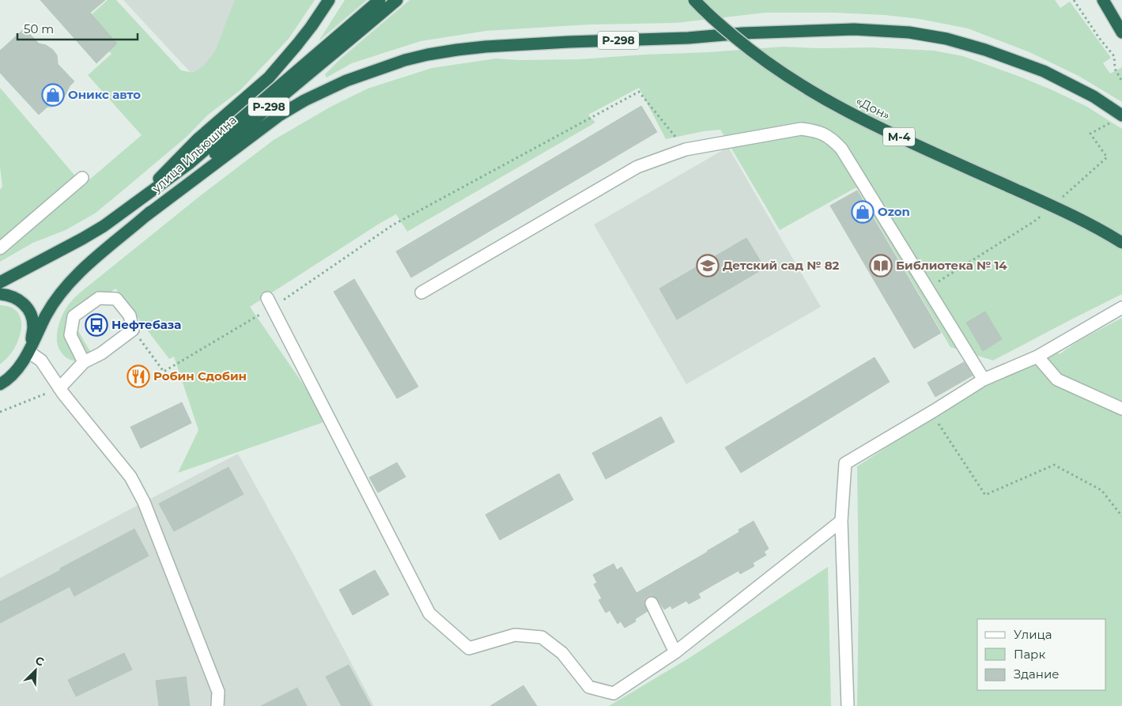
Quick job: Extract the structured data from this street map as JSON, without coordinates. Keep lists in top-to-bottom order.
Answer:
{
  "streets": {
    "highway": [
      "Р-298",
      "«Дон»",
      "М-4",
      "улица Ильюшина"
    ]
  },
  "crossings": [
    ["Р-298", "улица Ильюшина"]
  ],
  "places": {
    "shop": ["Оникс авто", "Ozon"],
    "school or university": ["Детский сад № 82"],
    "library": ["Библиотека № 14"],
    "bus stop": ["Нефтебаза"],
    "restaurant": ["Робин Сдобин"]
  },
  "legend": ["Улица", "Парк", "Здание"],
  "scale_bar": "50 m",
  "north": "top right"
}
